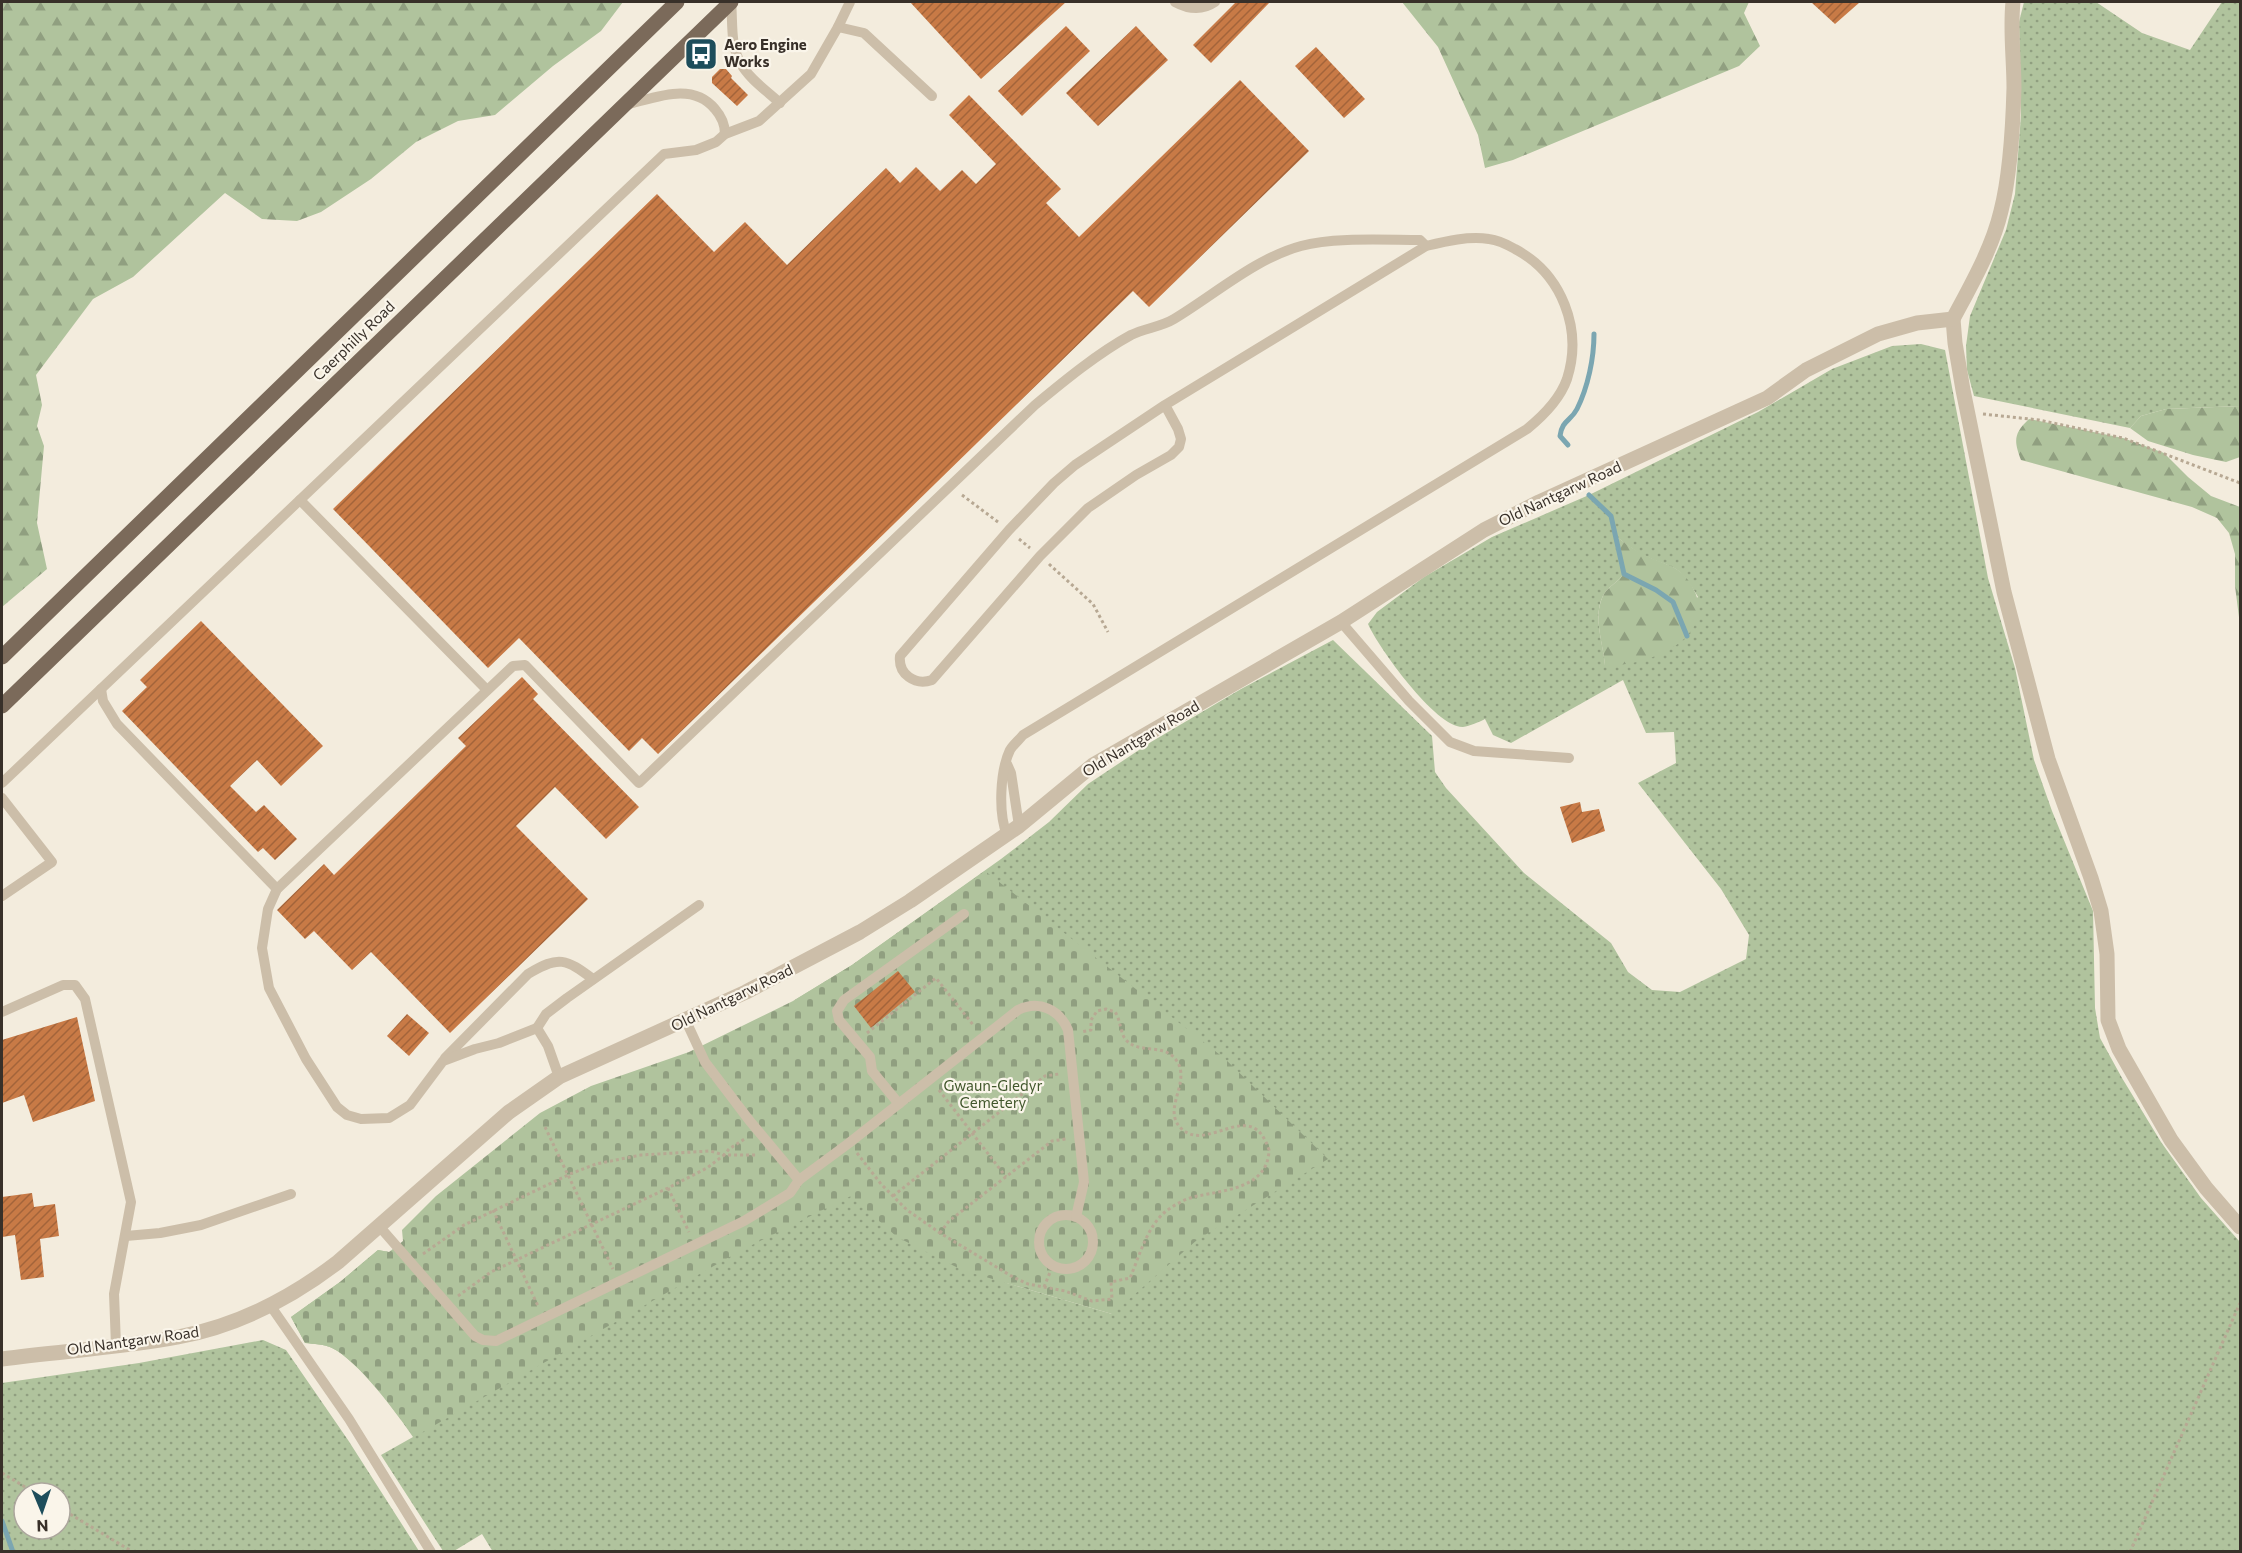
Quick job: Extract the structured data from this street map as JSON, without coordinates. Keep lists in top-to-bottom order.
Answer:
{
  "streets": {
    "main road": ["Caerphilly Road"],
    "street": ["Old Nantgarw Road"]
  },
  "parks": ["Gwaun-Gledyr Cemetery"],
  "places": {
    "bus stop": ["Aero Engine Works"]
  },
  "north": "bottom"
}
